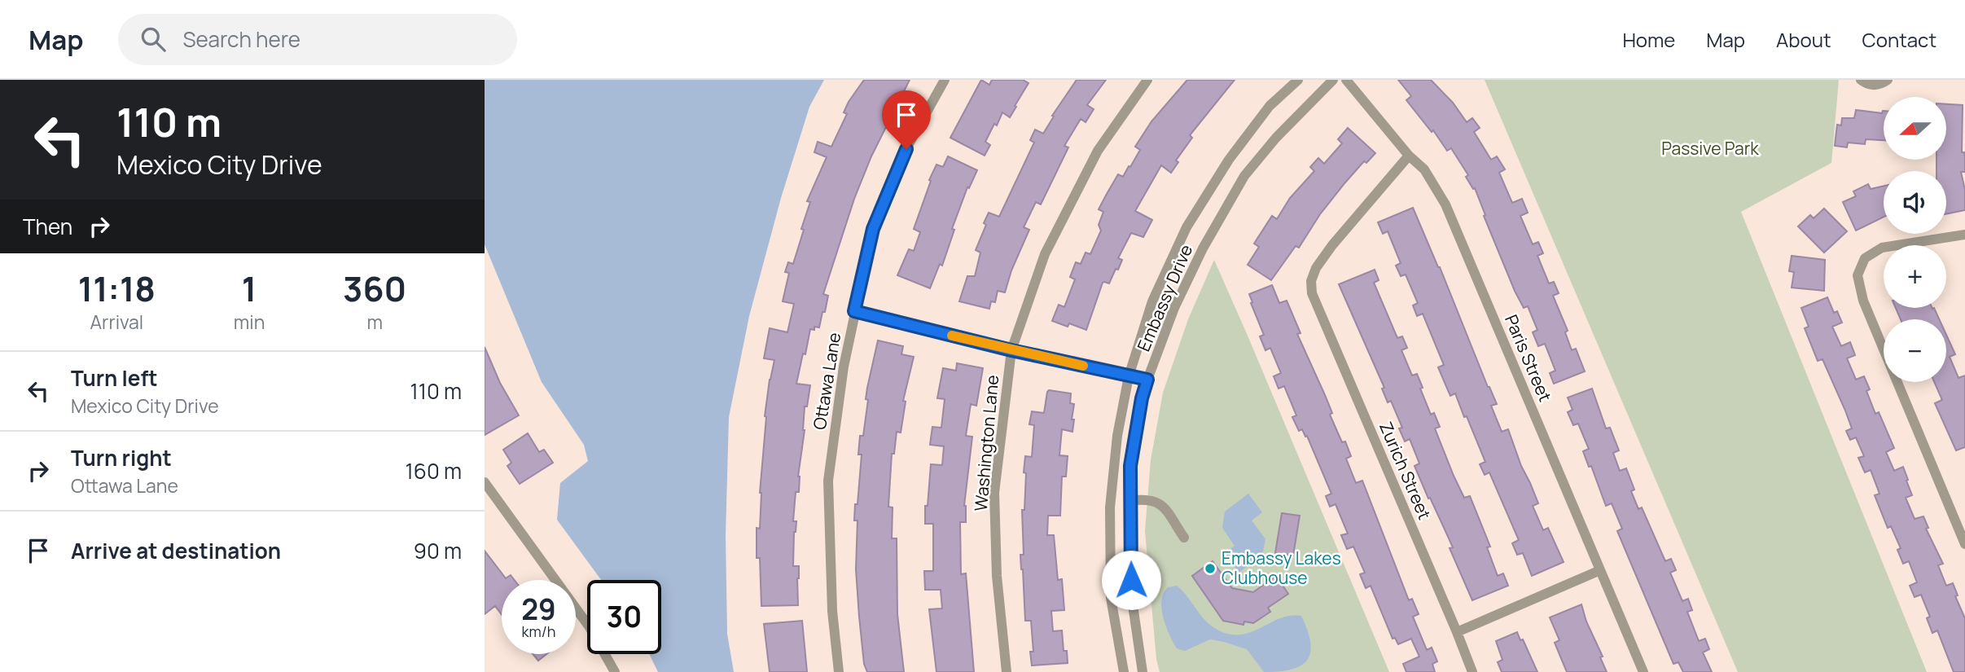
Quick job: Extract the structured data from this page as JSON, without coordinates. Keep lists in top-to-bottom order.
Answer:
{
  "streets": {
    "street": [
      "Embassy Drive",
      "Paris Street",
      "Ottawa Lane",
      "Washington Lane",
      "Zurich Street"
    ]
  },
  "crossings": [
    ["Paris Street", "Zurich Street"]
  ],
  "parks": ["Passive Park"],
  "places": ["Embassy Lakes Clubhouse"],
  "north": "left",
  "page": {
    "header": "Map",
    "search": "Search here",
    "nav": [
      "Home",
      "Map",
      "About",
      "Contact"
    ],
    "turn": ["110 m", "Mexico City Drive"],
    "map_buttons": ["+", "−"],
    "then": "Then",
    "eta": [
      "11:18",
      "Arrival",
      "1",
      "min",
      "360",
      "m"
    ],
    "list": [
      {
        "name": "Turn left",
        "note": "Mexico City Drive",
        "value": "110 m"
      },
      {
        "name": "Turn right",
        "note": "Ottawa Lane",
        "value": "160 m"
      },
      {
        "name": "Arrive at destination",
        "value": "90 m"
      }
    ],
    "speed": "29 km/h",
    "limit": "30"
  }
}
